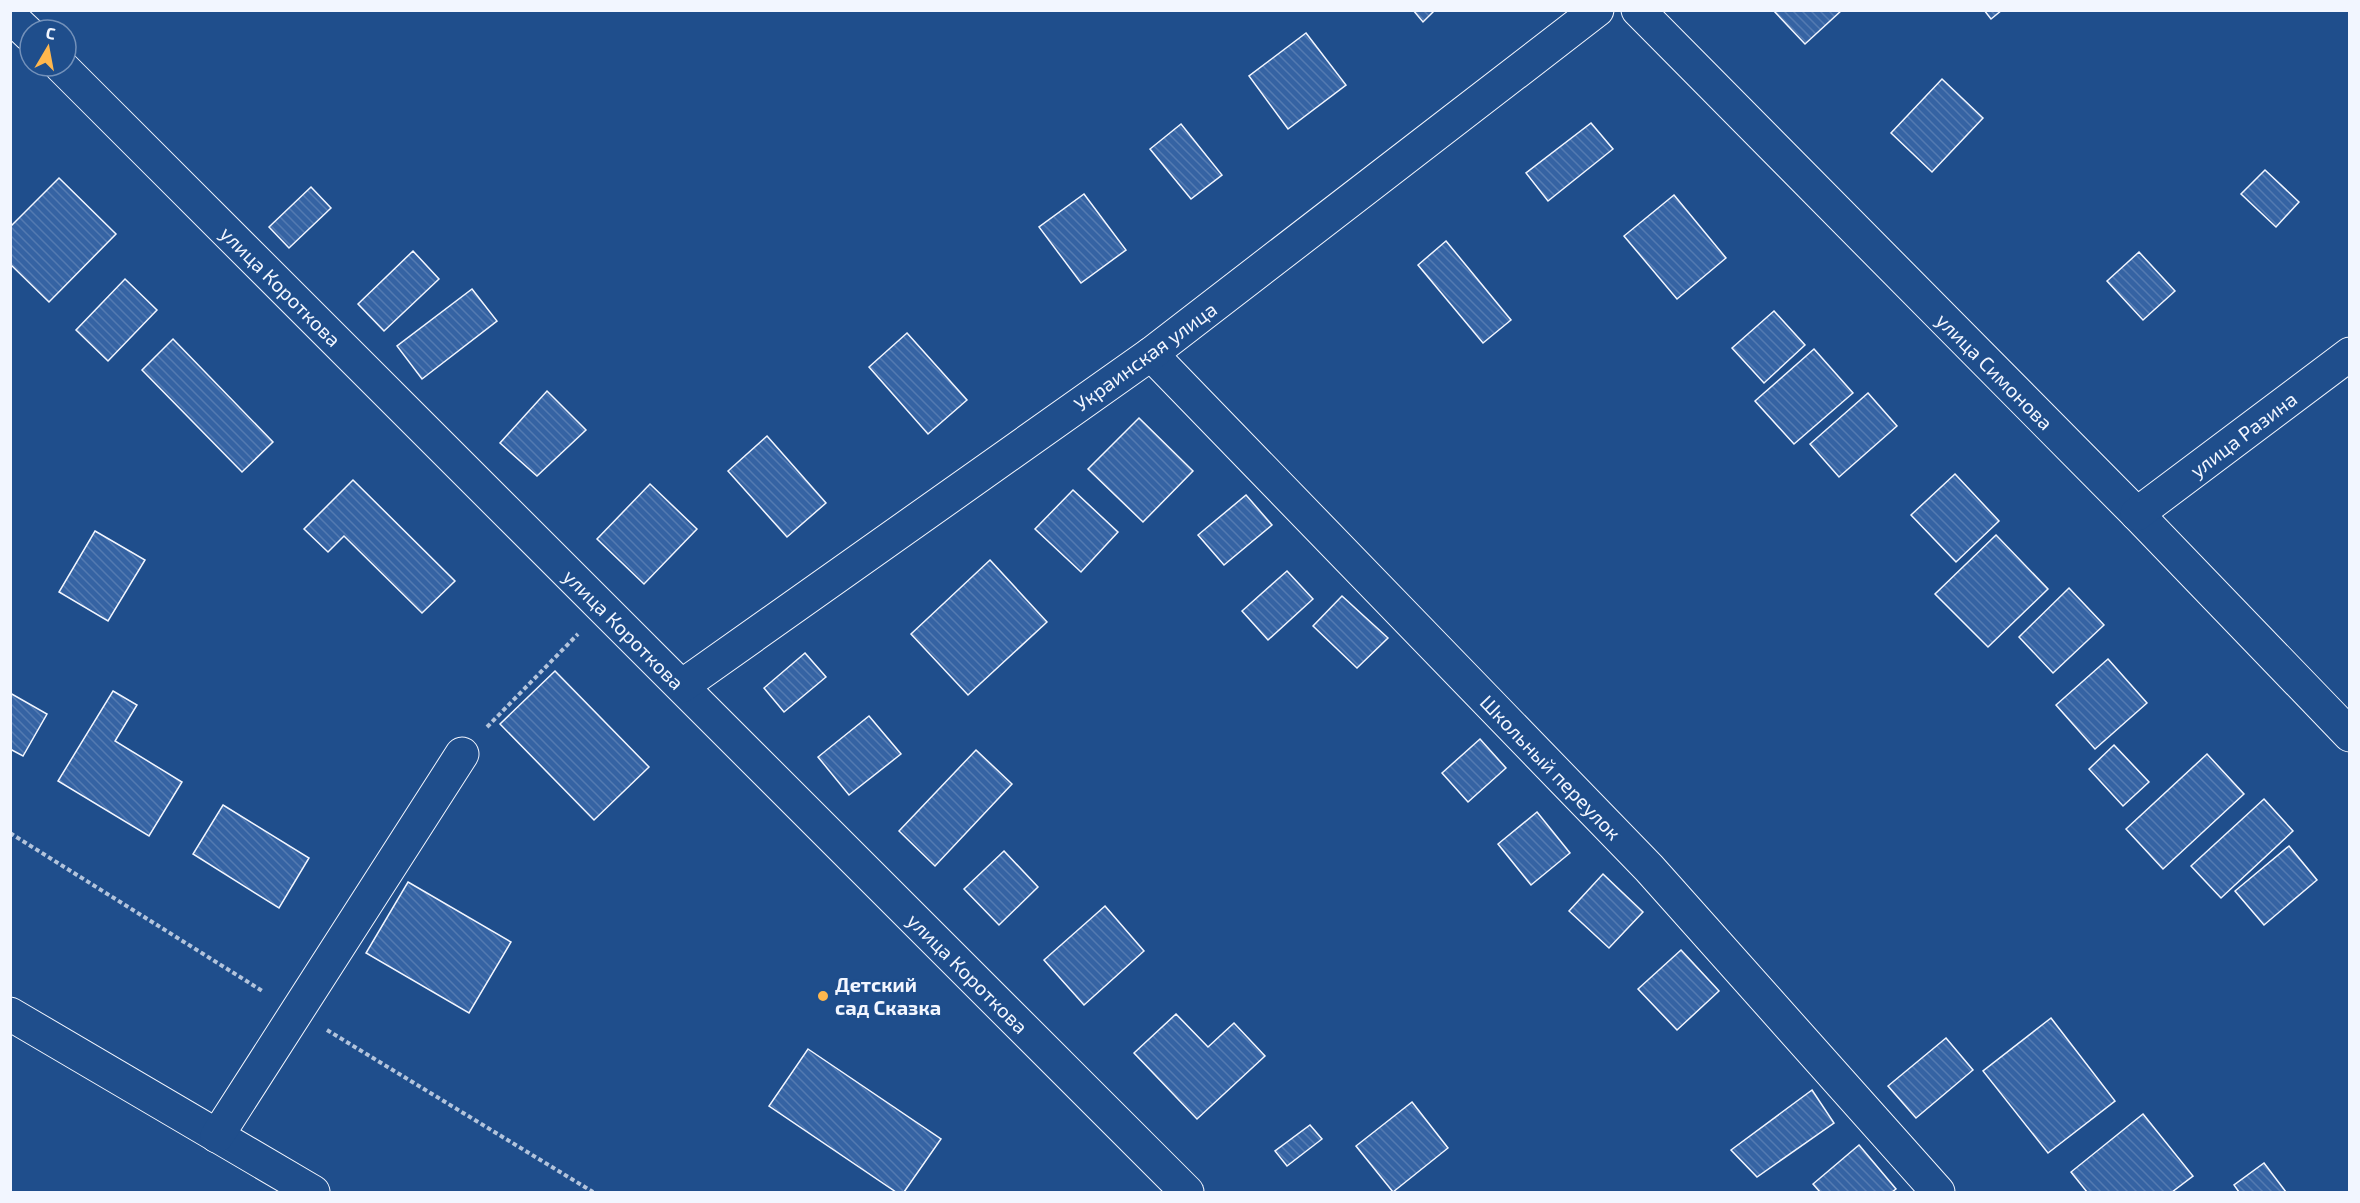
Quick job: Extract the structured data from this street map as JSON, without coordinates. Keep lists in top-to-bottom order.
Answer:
{
  "streets": {
    "street": [
      "улица Короткова",
      "Украинская улица",
      "улица Симонова",
      "улица Разина",
      "Школьный переулок"
    ]
  },
  "crossings": [
    ["улица Короткова", "Украинская улица"],
    ["Украинская улица", "Школьный переулок"],
    ["улица Симонова", "улица Разина"]
  ],
  "places": ["Детский сад Сказка"],
  "north": "top"
}
